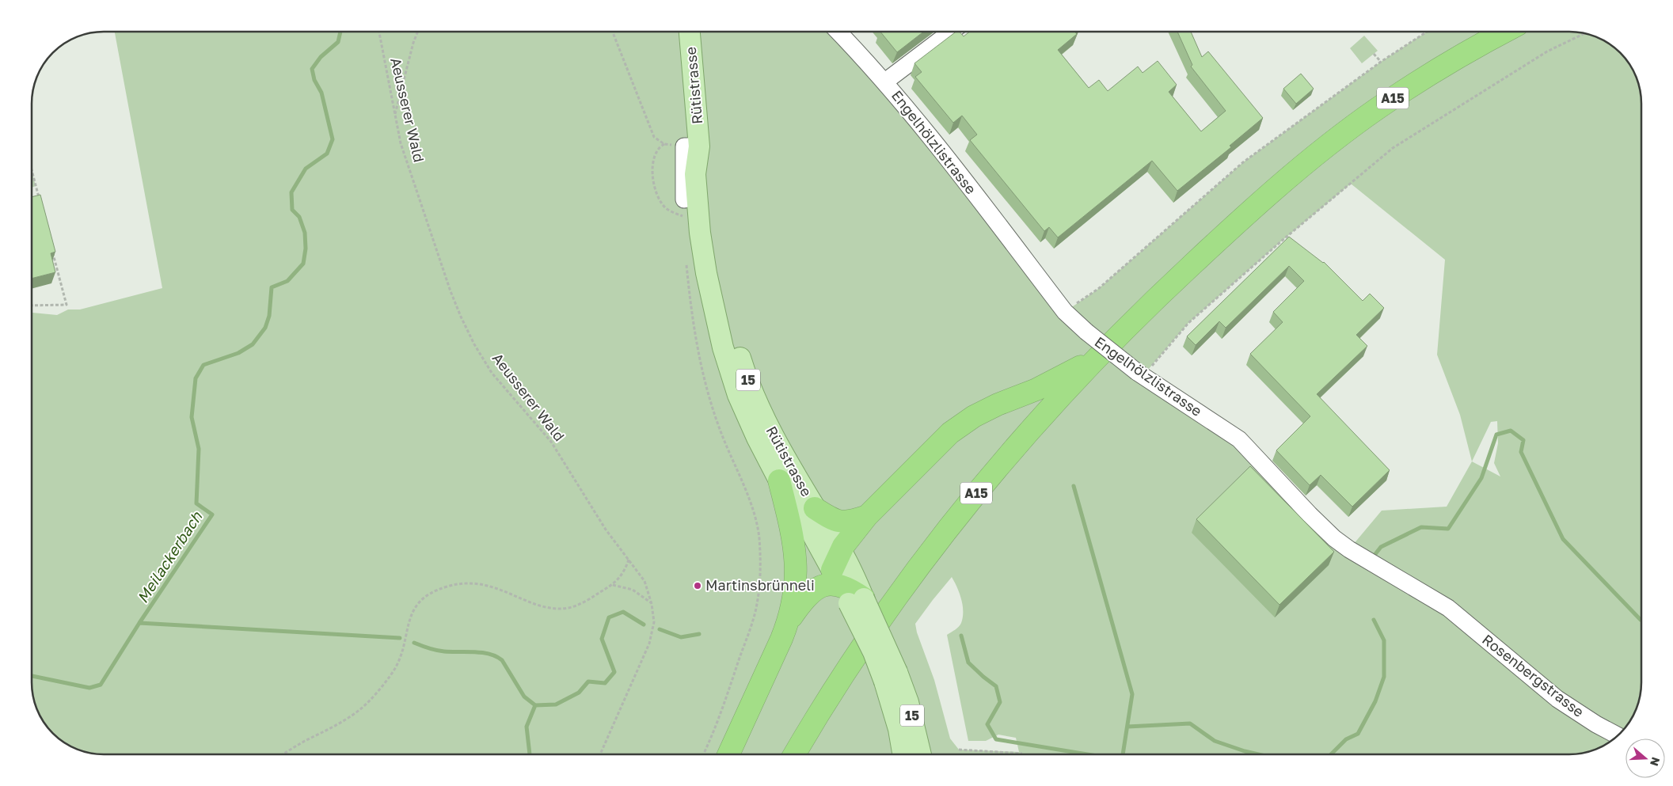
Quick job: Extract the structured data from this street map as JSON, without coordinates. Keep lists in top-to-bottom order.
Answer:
{
  "streets": {
    "highway": ["A15"],
    "main road": ["Rütistrasse", "15"],
    "street": ["Engelhölzlistrasse", "Rosenbergstrasse"],
    "path": ["Aeusserer Wald"]
  },
  "crossings": [
    ["Engelhölzlistrasse", "Rosenbergstrasse"]
  ],
  "water": ["Meilackerbach"],
  "places": ["Martinsbrünneli"],
  "north": "right"
}
